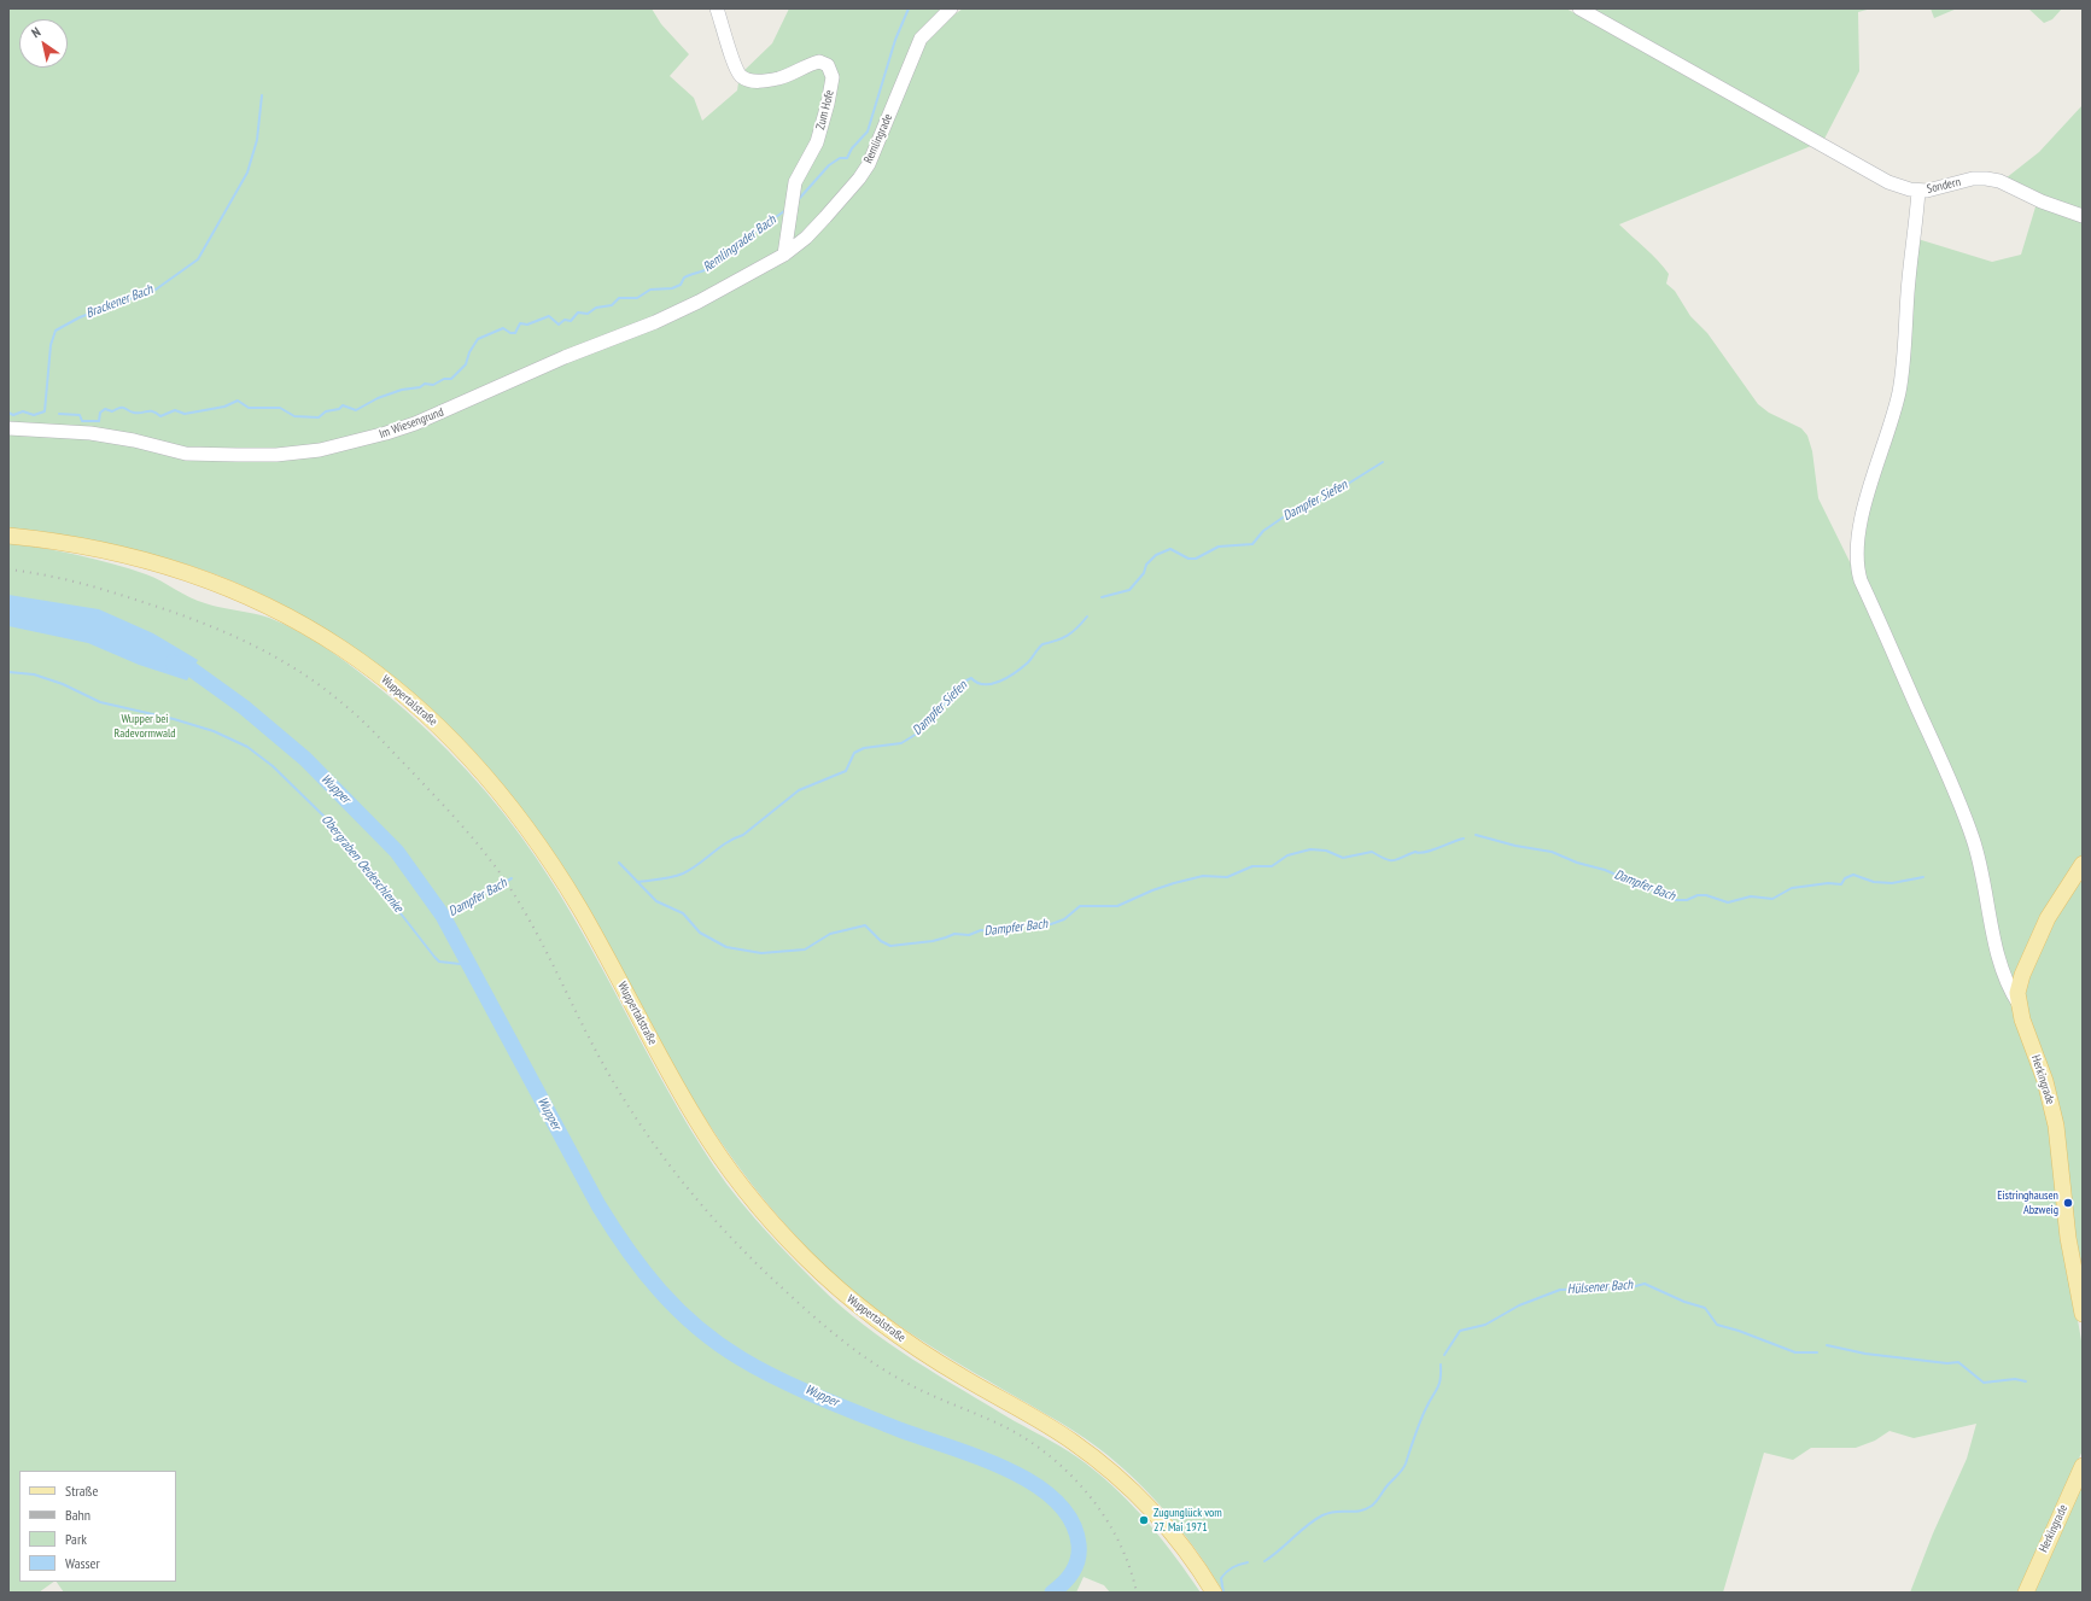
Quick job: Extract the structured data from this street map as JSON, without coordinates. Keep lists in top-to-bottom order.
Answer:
{
  "streets": {
    "main road": ["Wuppertalstraße", "Herkingrade"],
    "street": [
      "Zum Hofe",
      "Remlingrade",
      "Sondern",
      "Im Wiesengrund"
    ]
  },
  "crossings": [
    ["Zum Hofe", "Remlingrade"],
    ["Zum Hofe", "Im Wiesengrund"],
    ["Remlingrade", "Im Wiesengrund"]
  ],
  "water": [
    "Remlingrader Bach",
    "Brackener Bach",
    "Dampfer Siefen",
    "Wupper",
    "Obergraben Oedeschlenke",
    "Dampfer Bach",
    "Hülsener Bach"
  ],
  "parks": ["Wupper bei Radevormwald"],
  "places": ["Eistringhausen Abzweig", "Zugunglück vom 27. Mai 1971"],
  "legend": [
    "Straße",
    "Bahn",
    "Park",
    "Wasser"
  ],
  "north": "top left"
}
